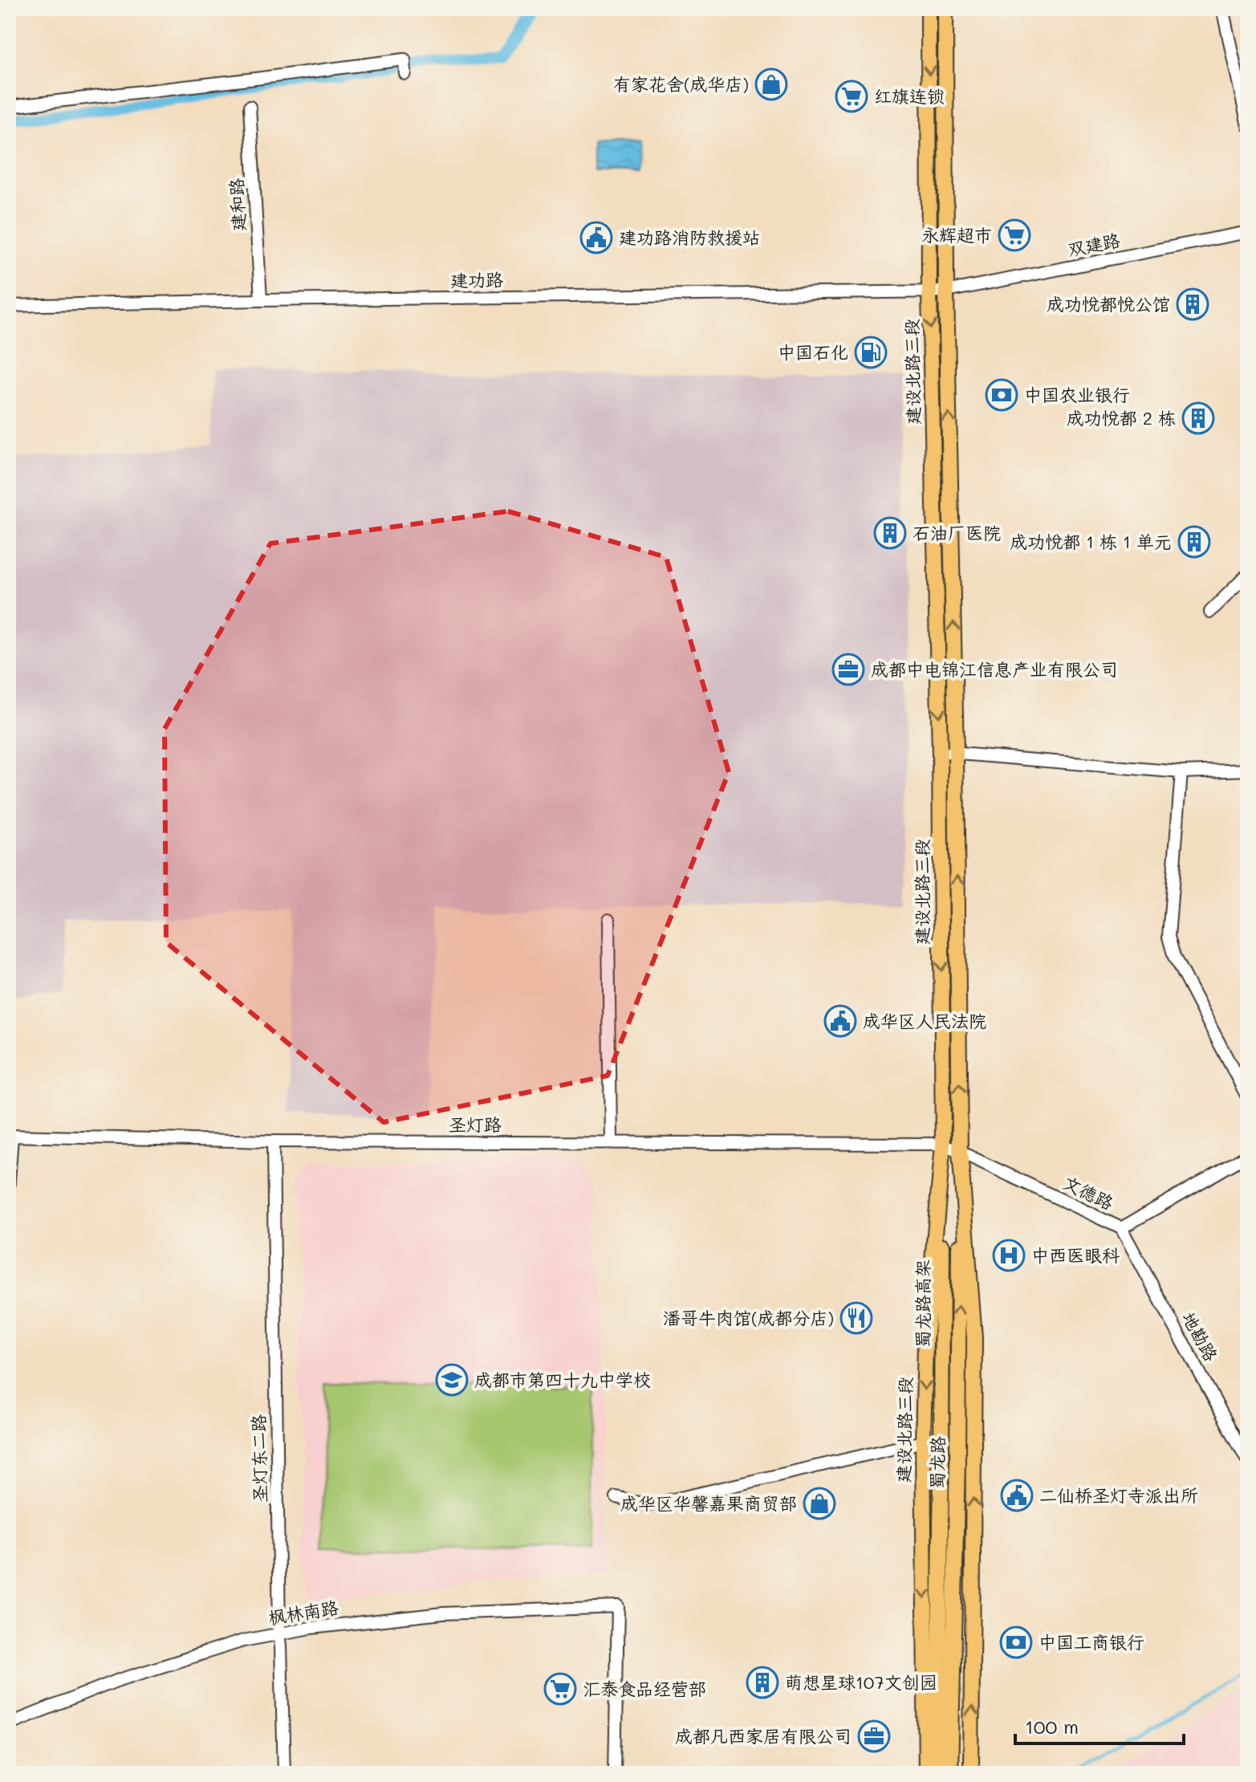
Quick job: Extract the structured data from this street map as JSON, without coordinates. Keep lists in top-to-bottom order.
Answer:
{
  "streets": {
    "main road": ["建设北路三段", "蜀龙路高架", "蜀龙路"],
    "street": [
      "建和路",
      "双建路",
      "建功路",
      "圣灯路",
      "文德路",
      "地勘路",
      "圣灯东二路",
      "枫林南路"
    ]
  },
  "crossings": [
    ["建和路", "建功路"],
    ["双建路", "建功路"],
    ["双建路", "建设北路三段"],
    ["建功路", "建设北路三段"],
    ["建设北路三段", "圣灯路"],
    ["建设北路三段", "文德路"],
    ["建设北路三段", "蜀龙路高架"],
    ["建设北路三段", "蜀龙路"],
    ["圣灯路", "文德路"],
    ["圣灯路", "蜀龙路高架"],
    ["圣灯路", "圣灯东二路"],
    ["文德路", "蜀龙路高架"],
    ["文德路", "地勘路"],
    ["文德路", "蜀龙路"],
    ["蜀龙路高架", "蜀龙路"],
    ["圣灯东二路", "枫林南路"]
  ],
  "places": {
    "shop": ["有家花舍(成华店)", "成华区华馨嘉果商贸部"],
    "supermarket": ["红旗连锁", "永辉超市", "汇泰食品经营部"],
    "public building": ["建功路消防救援站", "成华区人民法院", "二仙桥圣灯寺派出所"],
    "building": [
      "成功悦都悦公馆",
      "成功悦都 2 栋",
      "石油厂医院",
      "成功悦都 1 栋 1 单元",
      "萌想星球107文创园"
    ],
    "fuel station": ["中国石化"],
    "bank": ["中国农业银行", "中国工商银行"],
    "office": ["成都中电锦江信息产业有限公司", "成都凡西家居有限公司"],
    "hospital": ["中西医眼科"],
    "restaurant": ["潘哥牛肉馆(成都分店)"],
    "school or university": ["成都市第四十九中学校"]
  },
  "scale_bar": "100 m"
}
